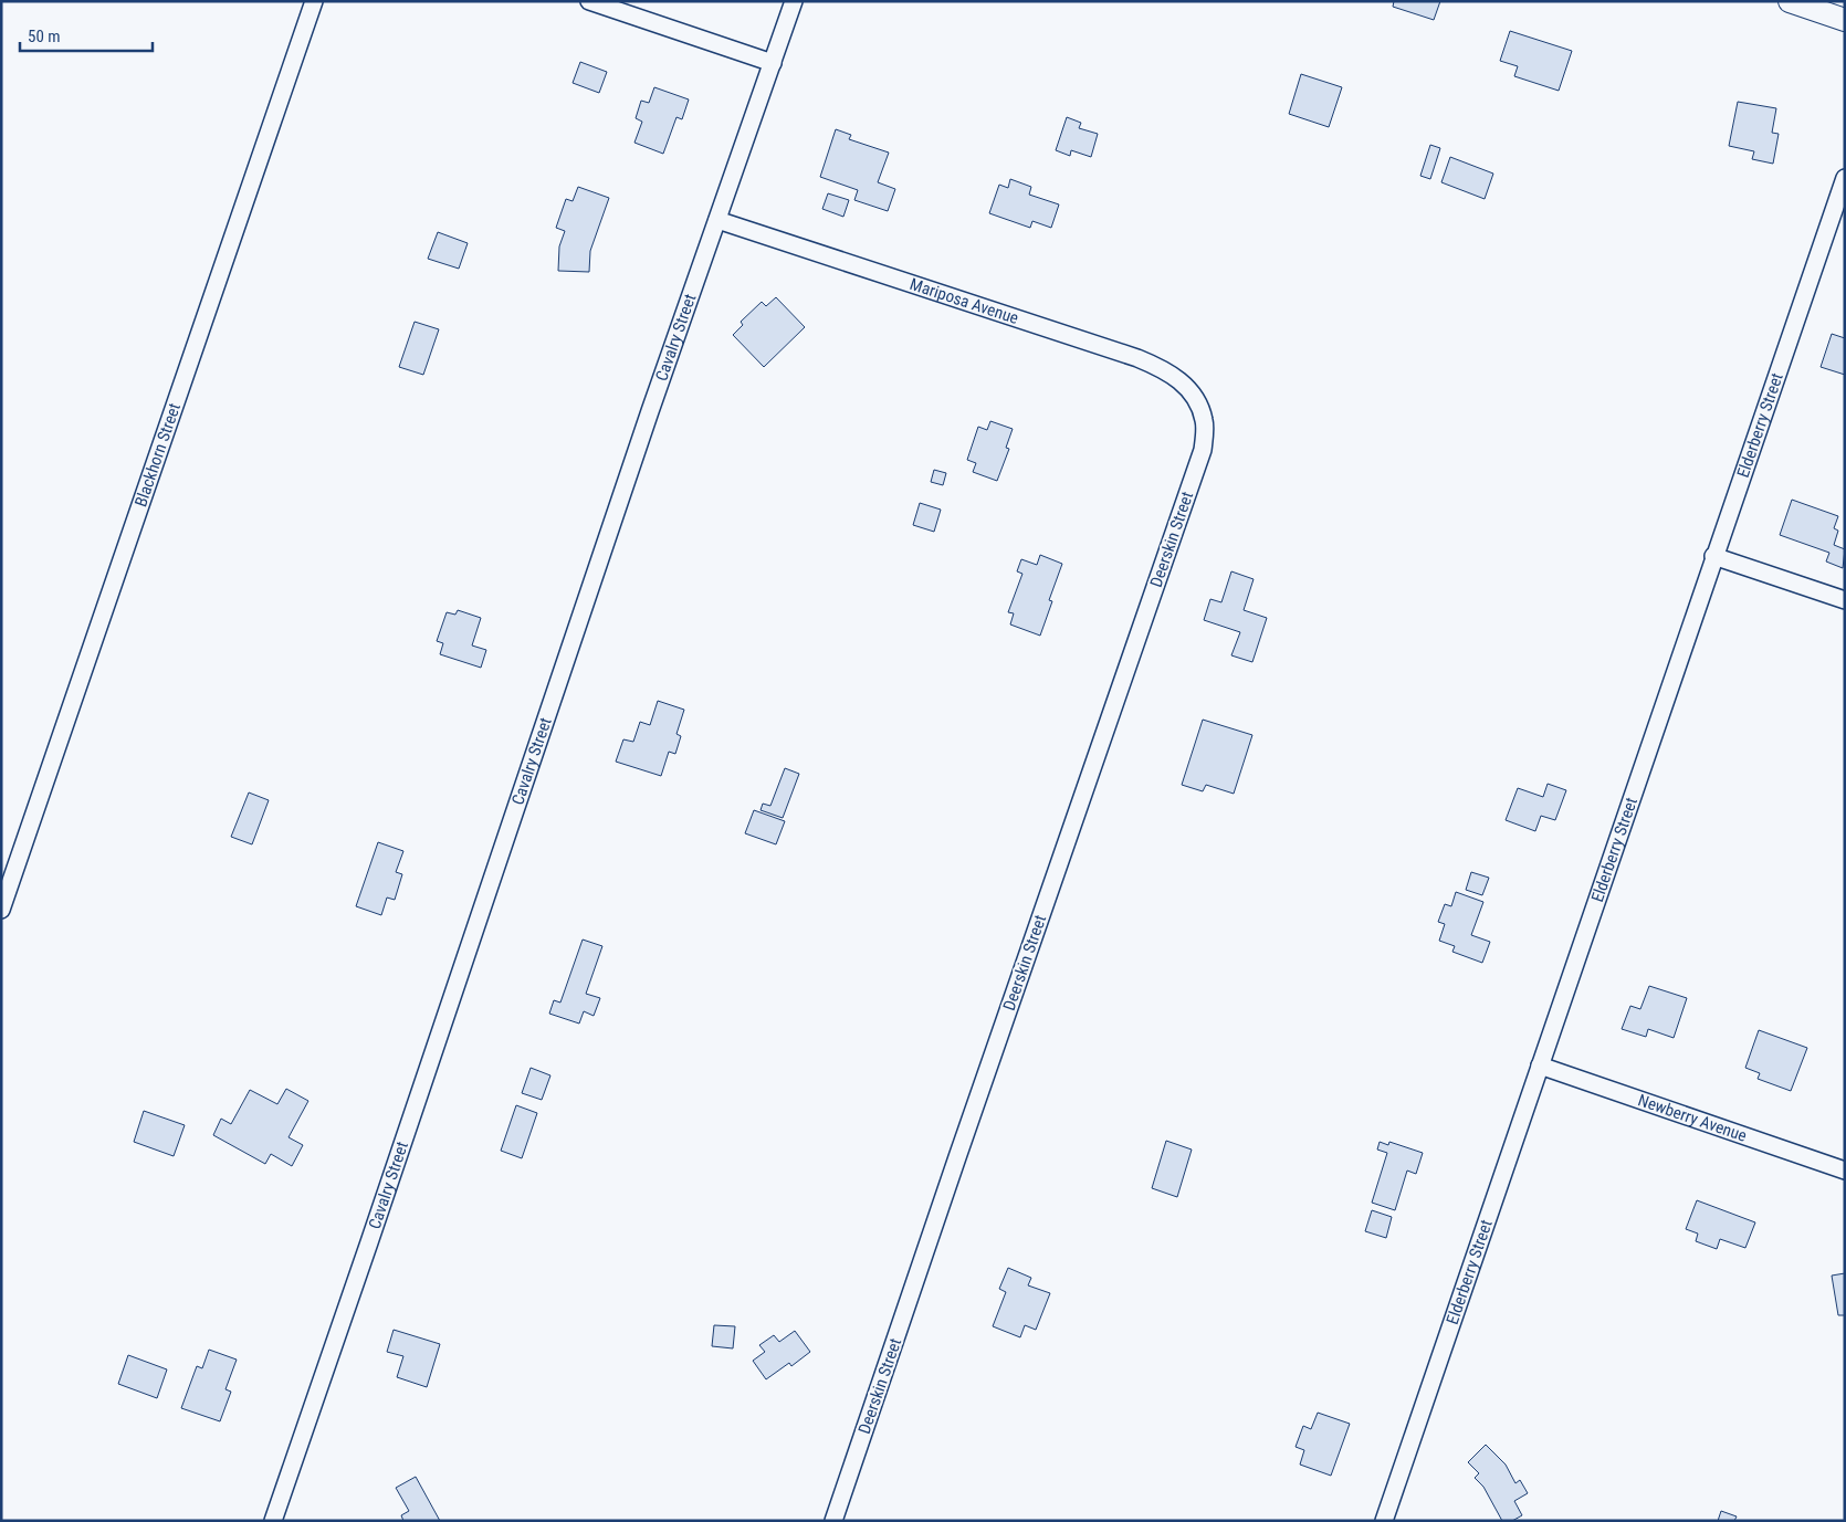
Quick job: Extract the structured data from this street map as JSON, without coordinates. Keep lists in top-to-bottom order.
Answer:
{
  "streets": {
    "street": [
      "Mariposa Avenue",
      "Cavalry Street",
      "Elderberry Street",
      "Blackhorn Street",
      "Deerskin Street",
      "Newberry Avenue"
    ]
  },
  "crossings": [
    ["Mariposa Avenue", "Cavalry Street"],
    ["Mariposa Avenue", "Deerskin Street"],
    ["Elderberry Street", "Newberry Avenue"]
  ],
  "scale_bar": "50 m"
}
